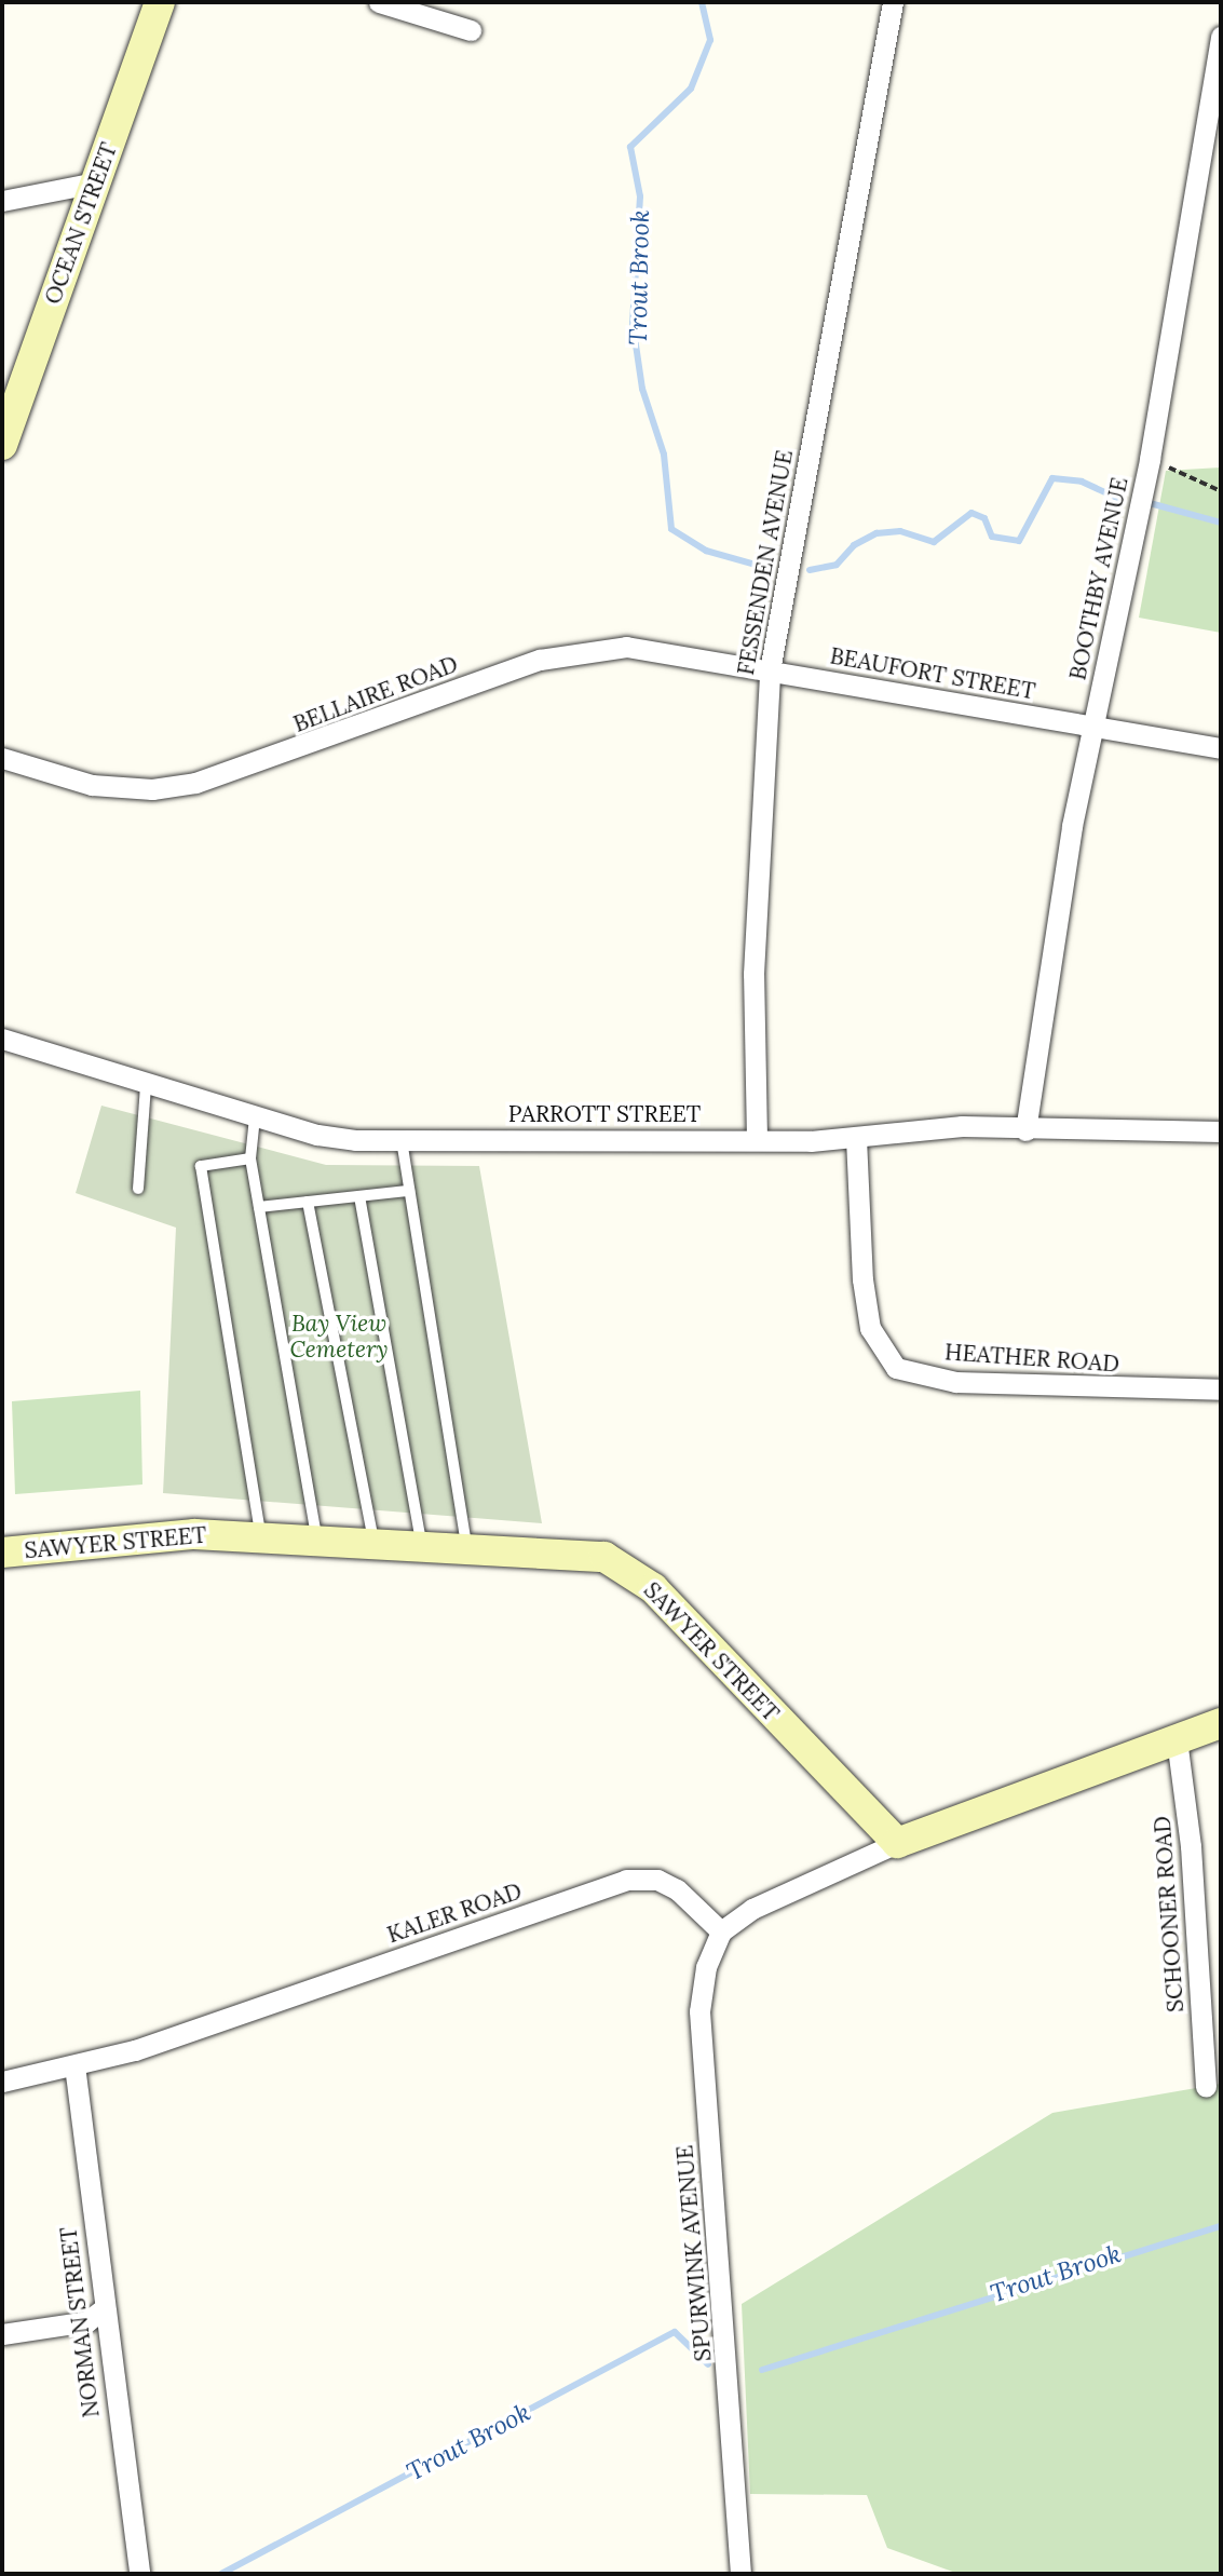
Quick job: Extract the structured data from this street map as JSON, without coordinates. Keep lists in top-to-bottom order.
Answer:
{
  "streets": {
    "street": [
      "OCEAN STREET",
      "FESSENDEN AVENUE",
      "BOOTHBY AVENUE",
      "BEAUFORT STREET",
      "BELLAIRE ROAD",
      "PARROTT STREET",
      "HEATHER ROAD",
      "SAWYER STREET",
      "KALER ROAD",
      "SCHOONER ROAD",
      "SPURWINK AVENUE",
      "NORMAN STREET"
    ]
  },
  "crossings": [
    ["FESSENDEN AVENUE", "BEAUFORT STREET"],
    ["FESSENDEN AVENUE", "BELLAIRE ROAD"],
    ["FESSENDEN AVENUE", "PARROTT STREET"],
    ["BOOTHBY AVENUE", "BEAUFORT STREET"],
    ["BOOTHBY AVENUE", "PARROTT STREET"],
    ["BEAUFORT STREET", "BELLAIRE ROAD"],
    ["PARROTT STREET", "HEATHER ROAD"],
    ["KALER ROAD", "SPURWINK AVENUE"],
    ["KALER ROAD", "NORMAN STREET"]
  ],
  "water": ["Trout Brook"],
  "parks": ["Bay View Cemetery"]
}
